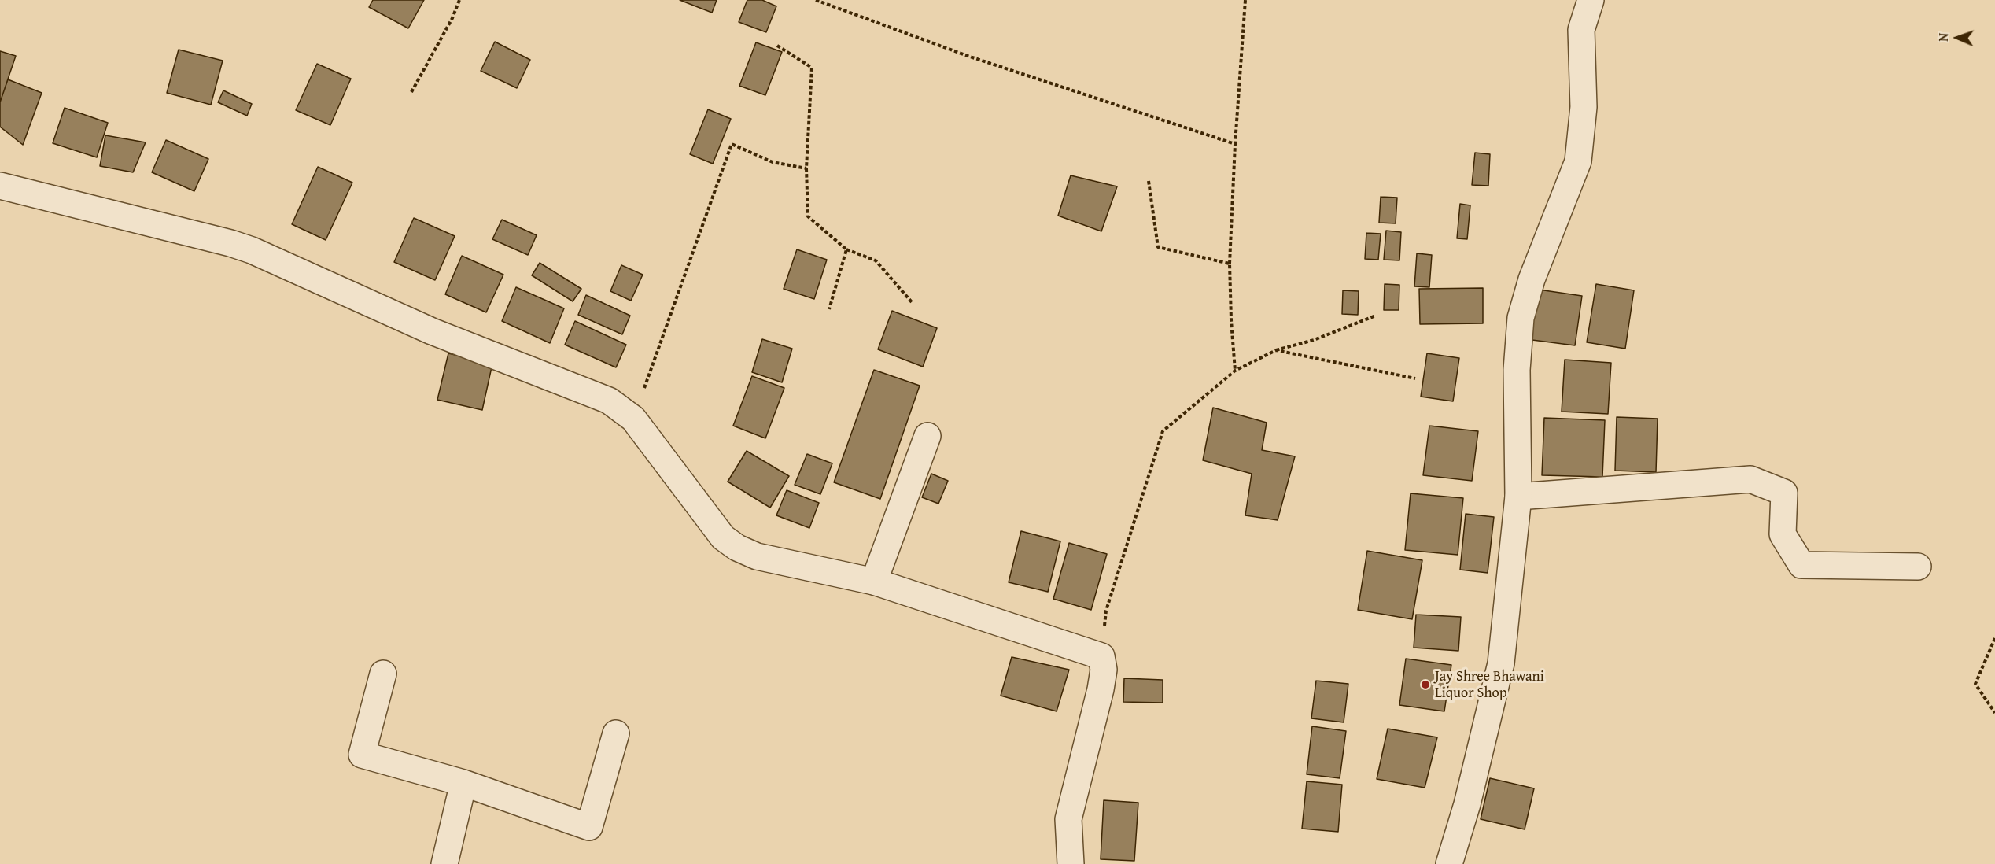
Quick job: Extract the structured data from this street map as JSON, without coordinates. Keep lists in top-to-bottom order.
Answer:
{
  "places": ["Jay Shree Bhawani Liquor Shop"],
  "north": "left"
}
